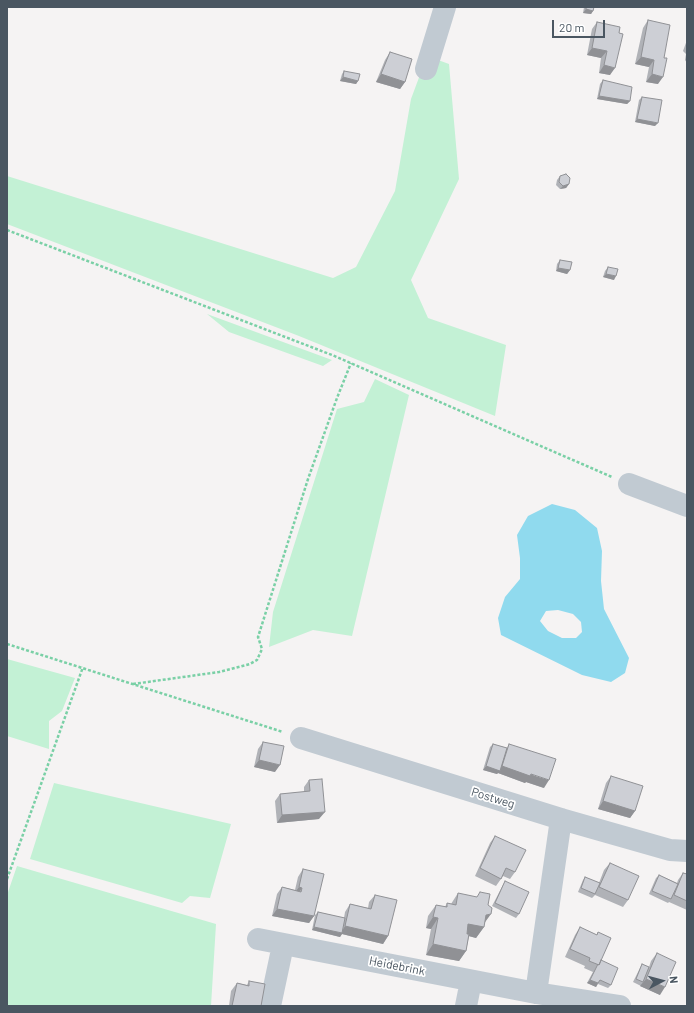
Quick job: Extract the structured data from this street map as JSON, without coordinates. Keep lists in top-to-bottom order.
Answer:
{
  "streets": {
    "street": ["Postweg", "Heidebrink"]
  },
  "scale_bar": "20 m",
  "north": "right"
}
